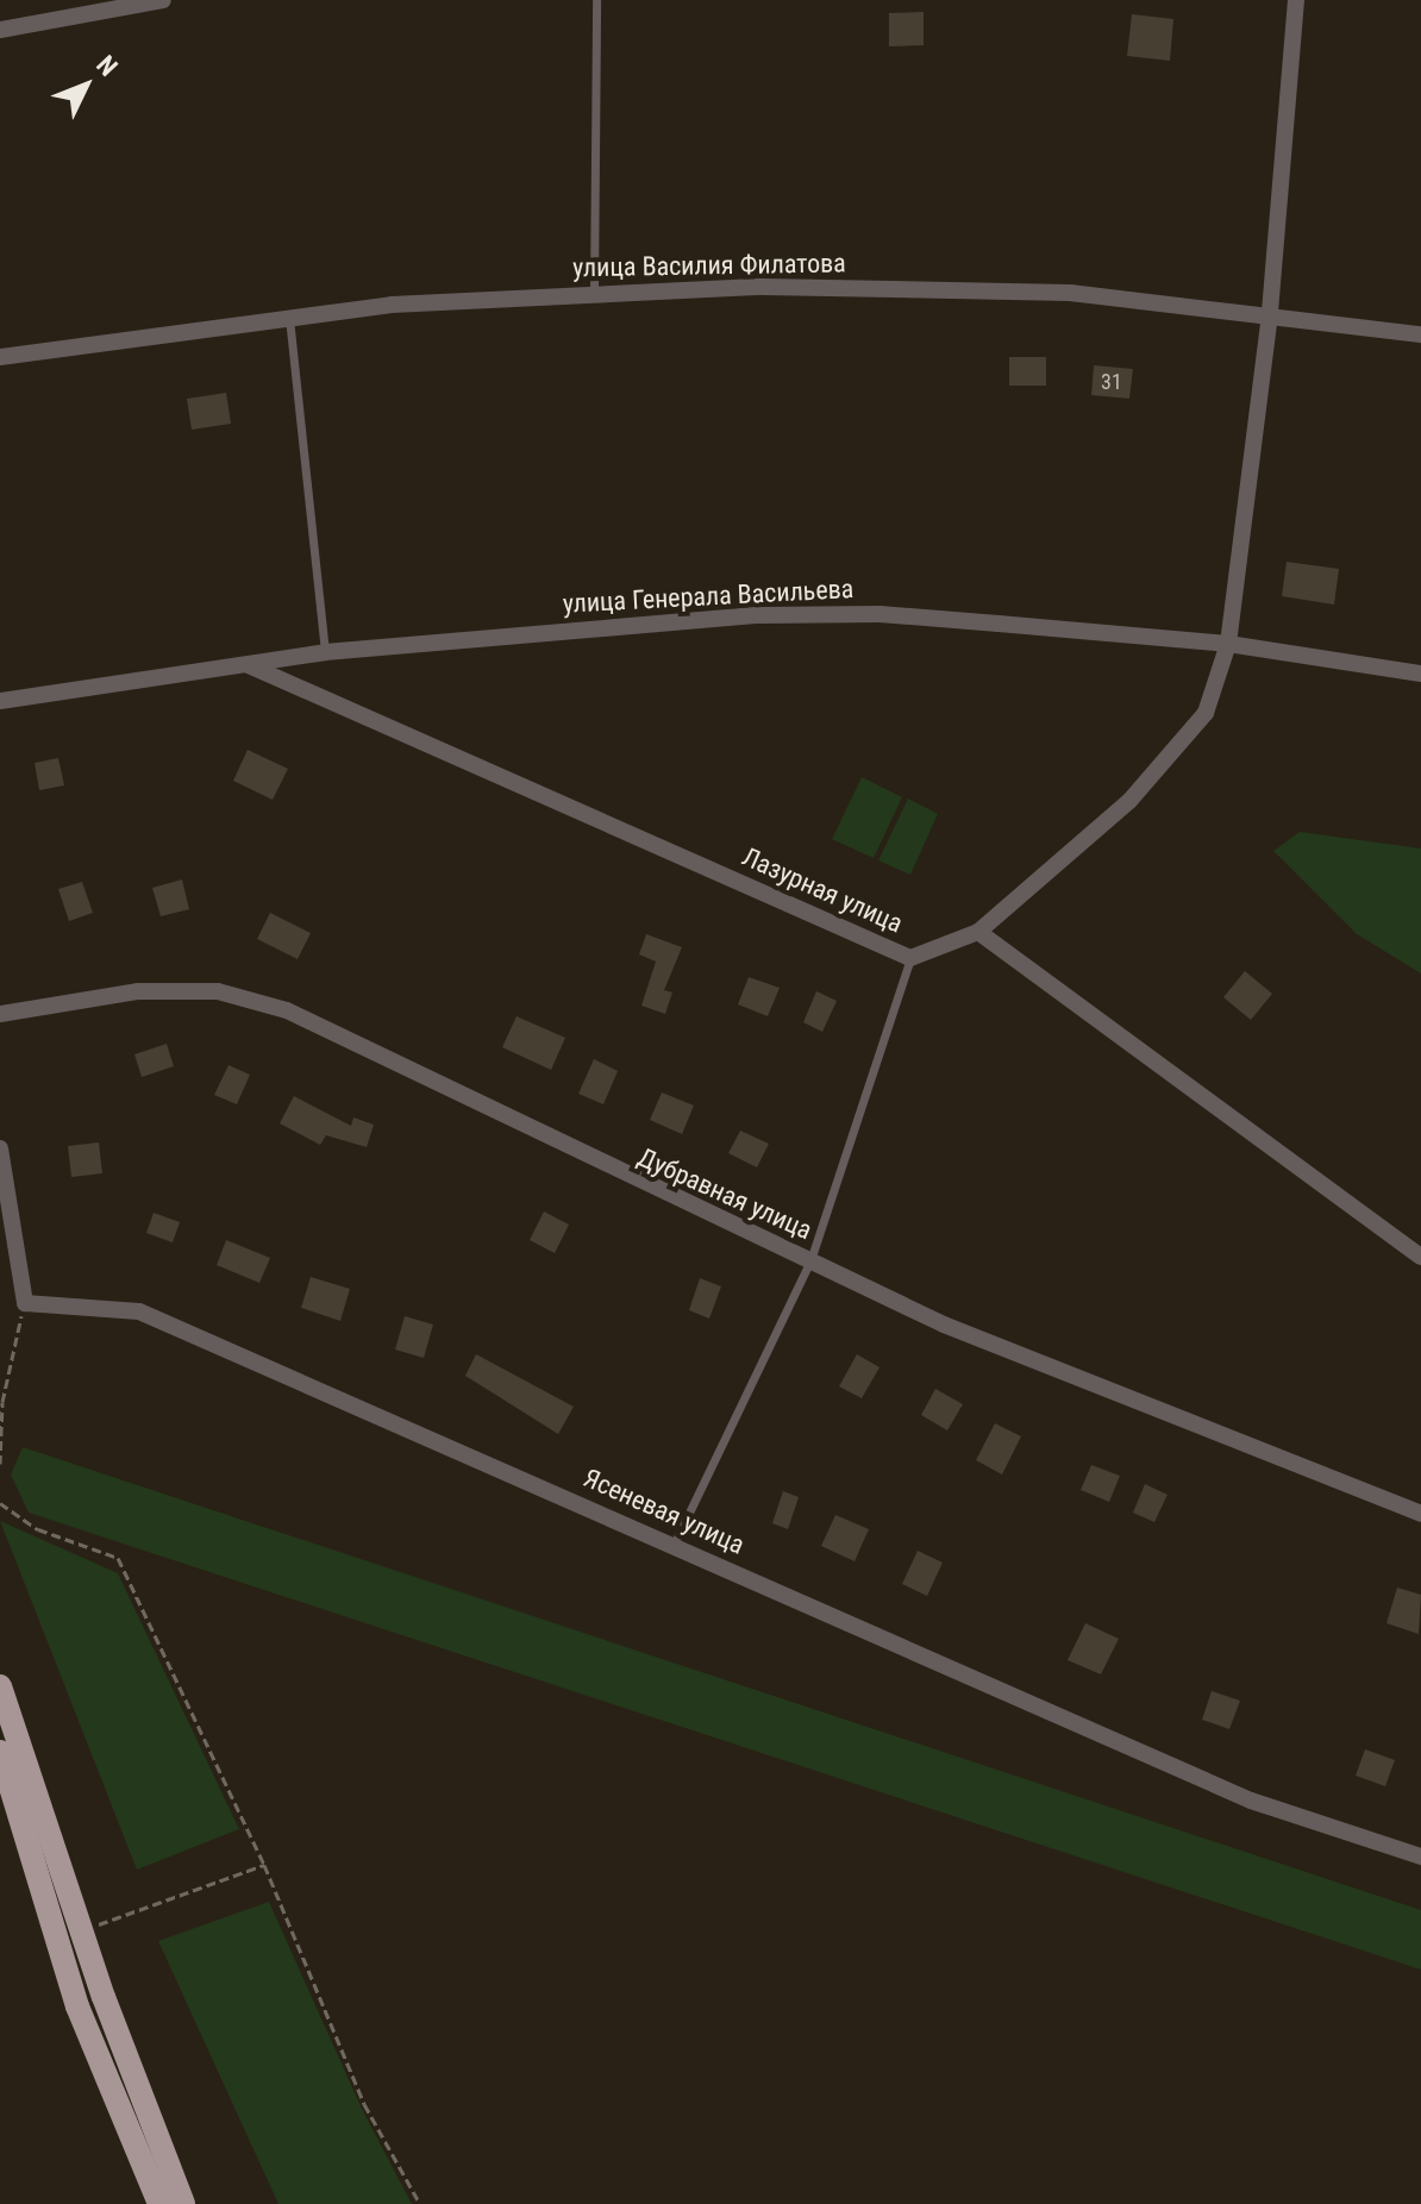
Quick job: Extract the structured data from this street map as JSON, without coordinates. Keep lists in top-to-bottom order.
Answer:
{
  "streets": {
    "street": [
      "улица Василия Филатова",
      "улица Генерала Васильева",
      "Лазурная улица",
      "Дубравная улица",
      "Ясеневая улица"
    ]
  },
  "crossings": [
    ["улица Василия Филатова", "Лазурная улица"],
    ["улица Генерала Васильева", "Лазурная улица"]
  ],
  "house_numbers": ["31"],
  "north": "top right"
}
